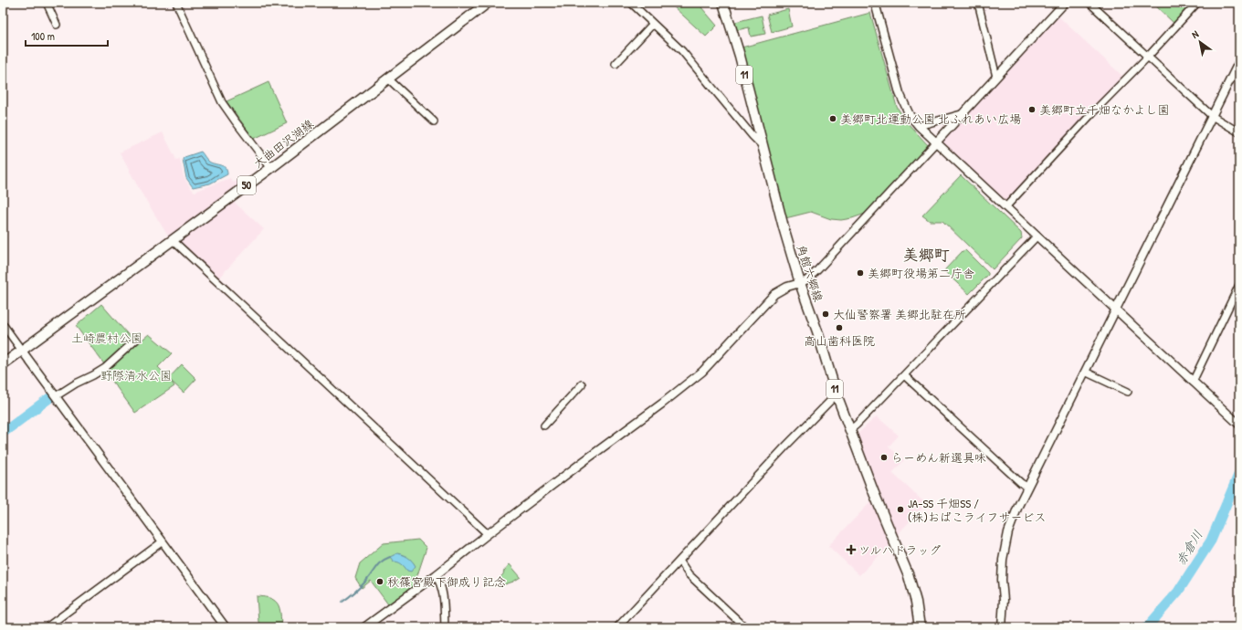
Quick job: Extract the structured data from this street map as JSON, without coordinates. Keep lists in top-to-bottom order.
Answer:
{
  "streets": {
    "main road": [
      "11",
      "大曲田沢湖線",
      "50",
      "角館六郷線"
    ]
  },
  "districts": ["美郷町"],
  "water": ["赤倉川"],
  "parks": ["土崎農村公園", "野際清水公園"],
  "places": {
    "other": [
      "美郷町立千畑なかよし園",
      "美郷町北運動公園 北ふれあい広場",
      "美郷町役場第二庁舎",
      "大仙警察署 美郷北駐在所",
      "高山歯科医院",
      "らーめん新選具味",
      "JA-SS 千畑SS / (株)おばこライフサービス",
      "秋篠宮殿下御成り記念"
    ],
    "health": ["ツルハドラッグ"]
  },
  "scale_bar": "100 m",
  "north": "top left"
}
